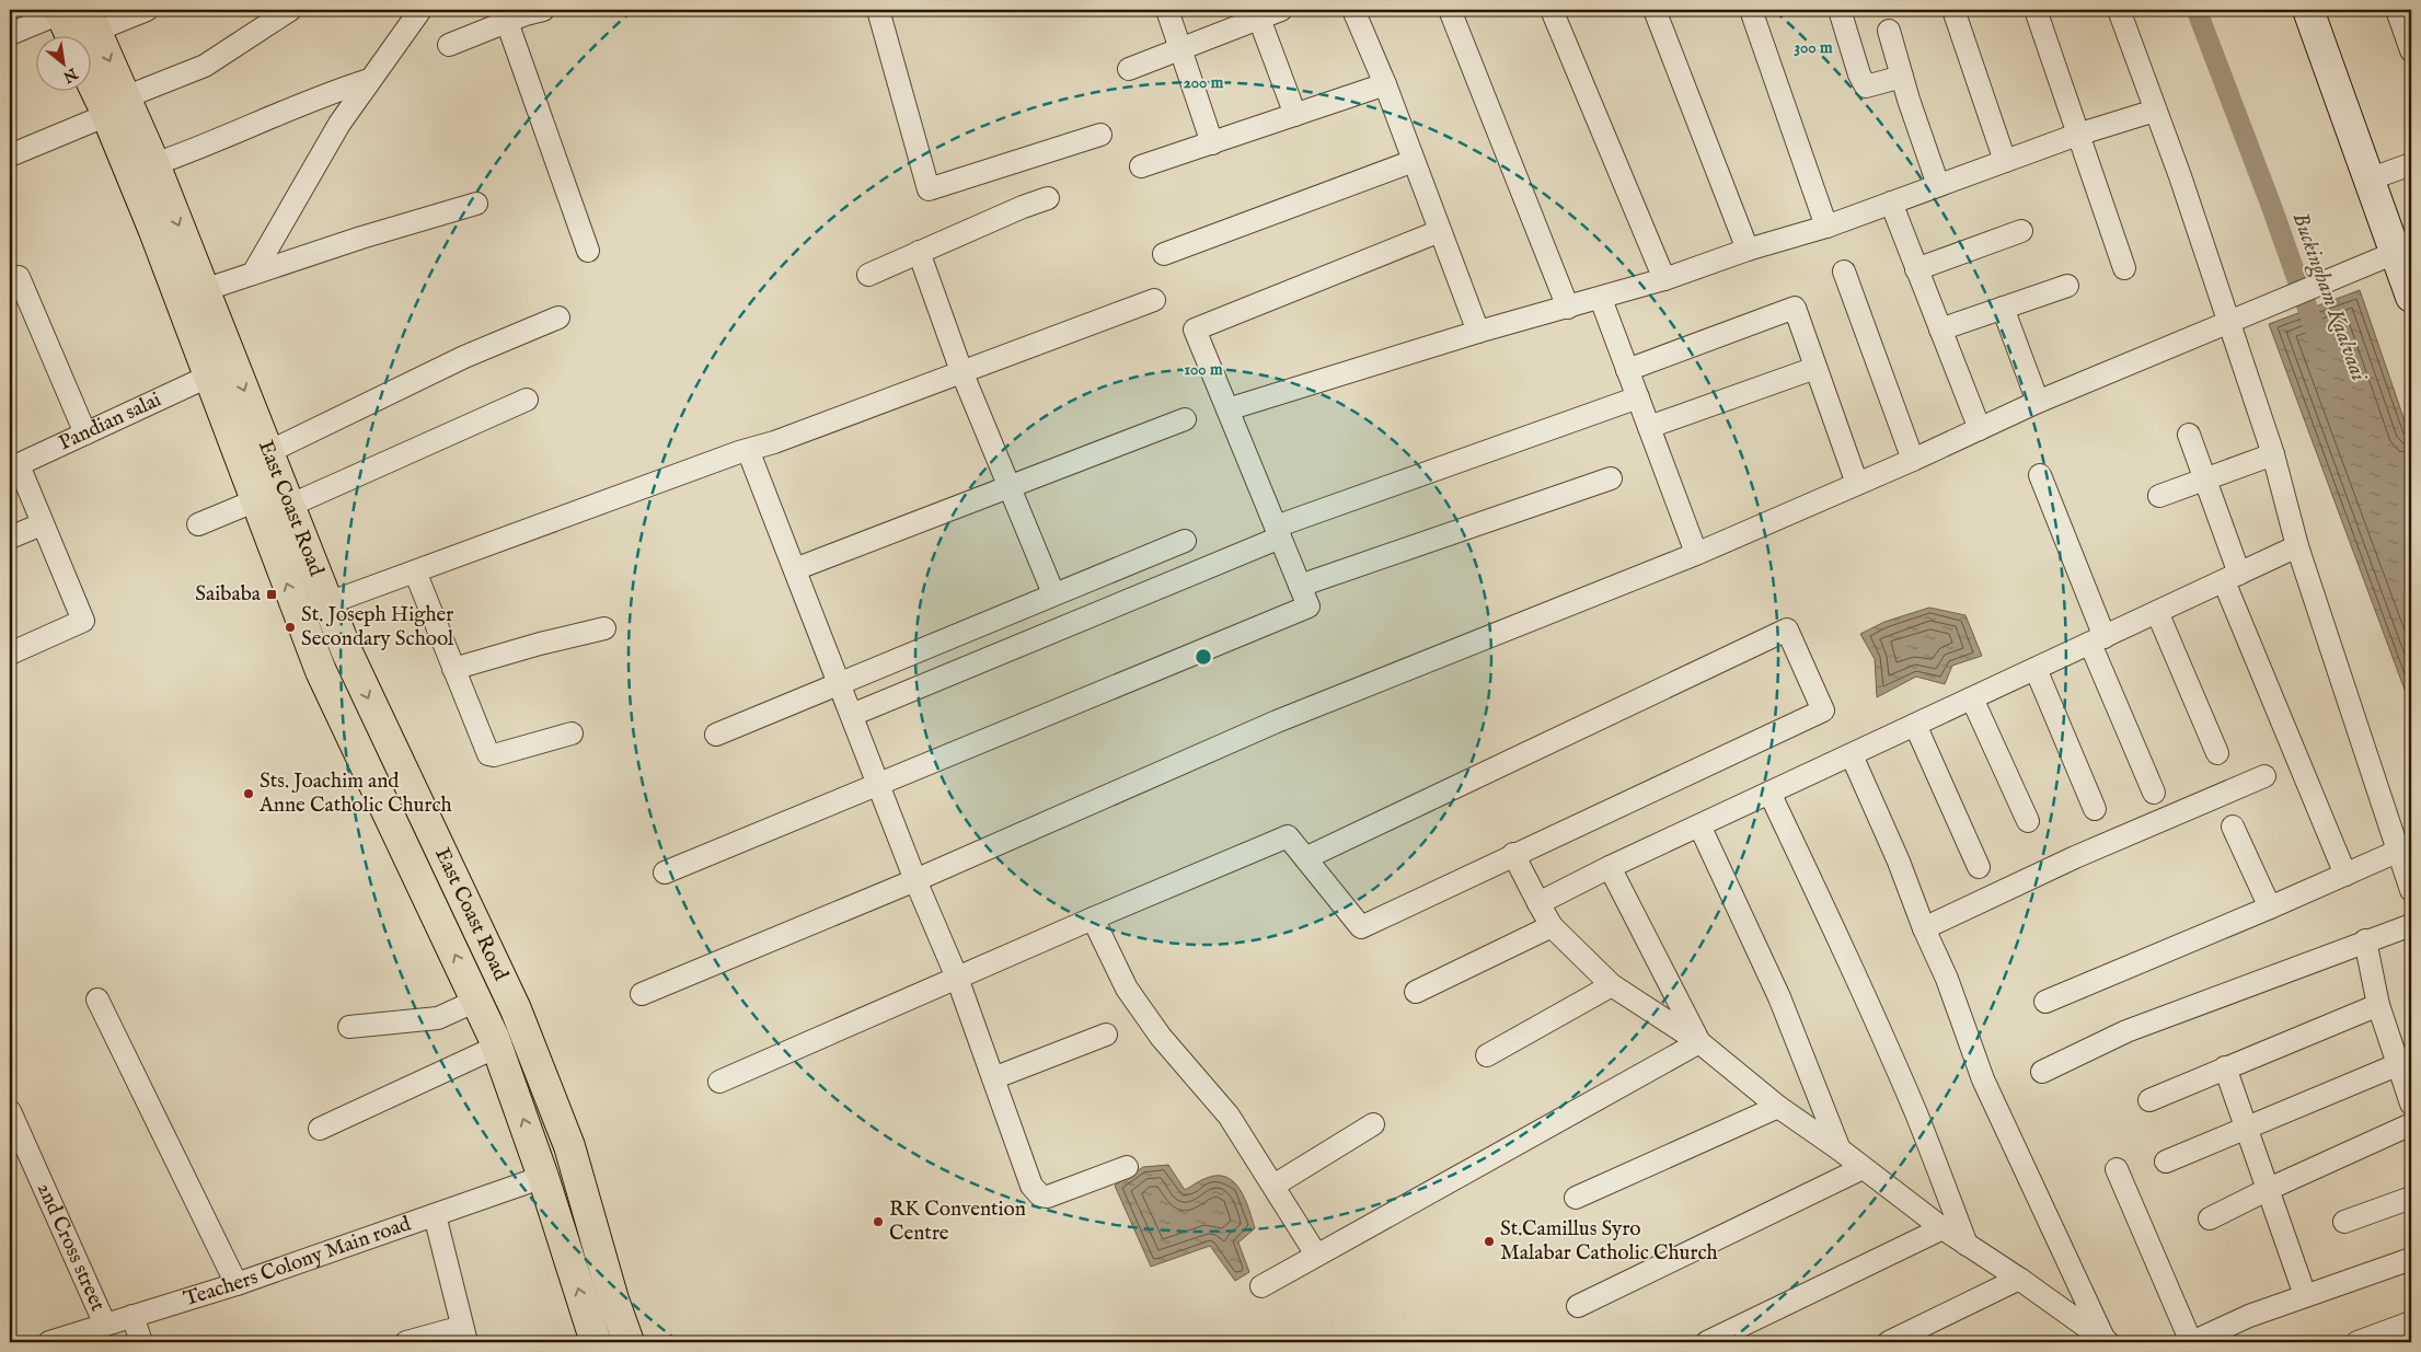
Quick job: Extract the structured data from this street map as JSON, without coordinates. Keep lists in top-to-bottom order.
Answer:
{
  "streets": {
    "main road": ["East Coast Road"],
    "street": ["Pandian salai", "2nd Cross street", "Teachers Colony Main road"]
  },
  "crossings": [
    ["Pandian salai", "East Coast Road"],
    ["East Coast Road", "Teachers Colony Main road"],
    ["2nd Cross street", "Teachers Colony Main road"]
  ],
  "water": ["Buckingham Kaalvaai"],
  "places": {
    "transit": ["Saibaba"],
    "other": [
      "St. Joseph Higher Secondary School",
      "Sts. Joachim and Anne Catholic Church",
      "RK Convention Centre",
      "St.Camillus Syro Malabar Catholic Church"
    ]
  },
  "north": "bottom right",
  "rings": ["300 m", "200 m", "100 m"]
}
